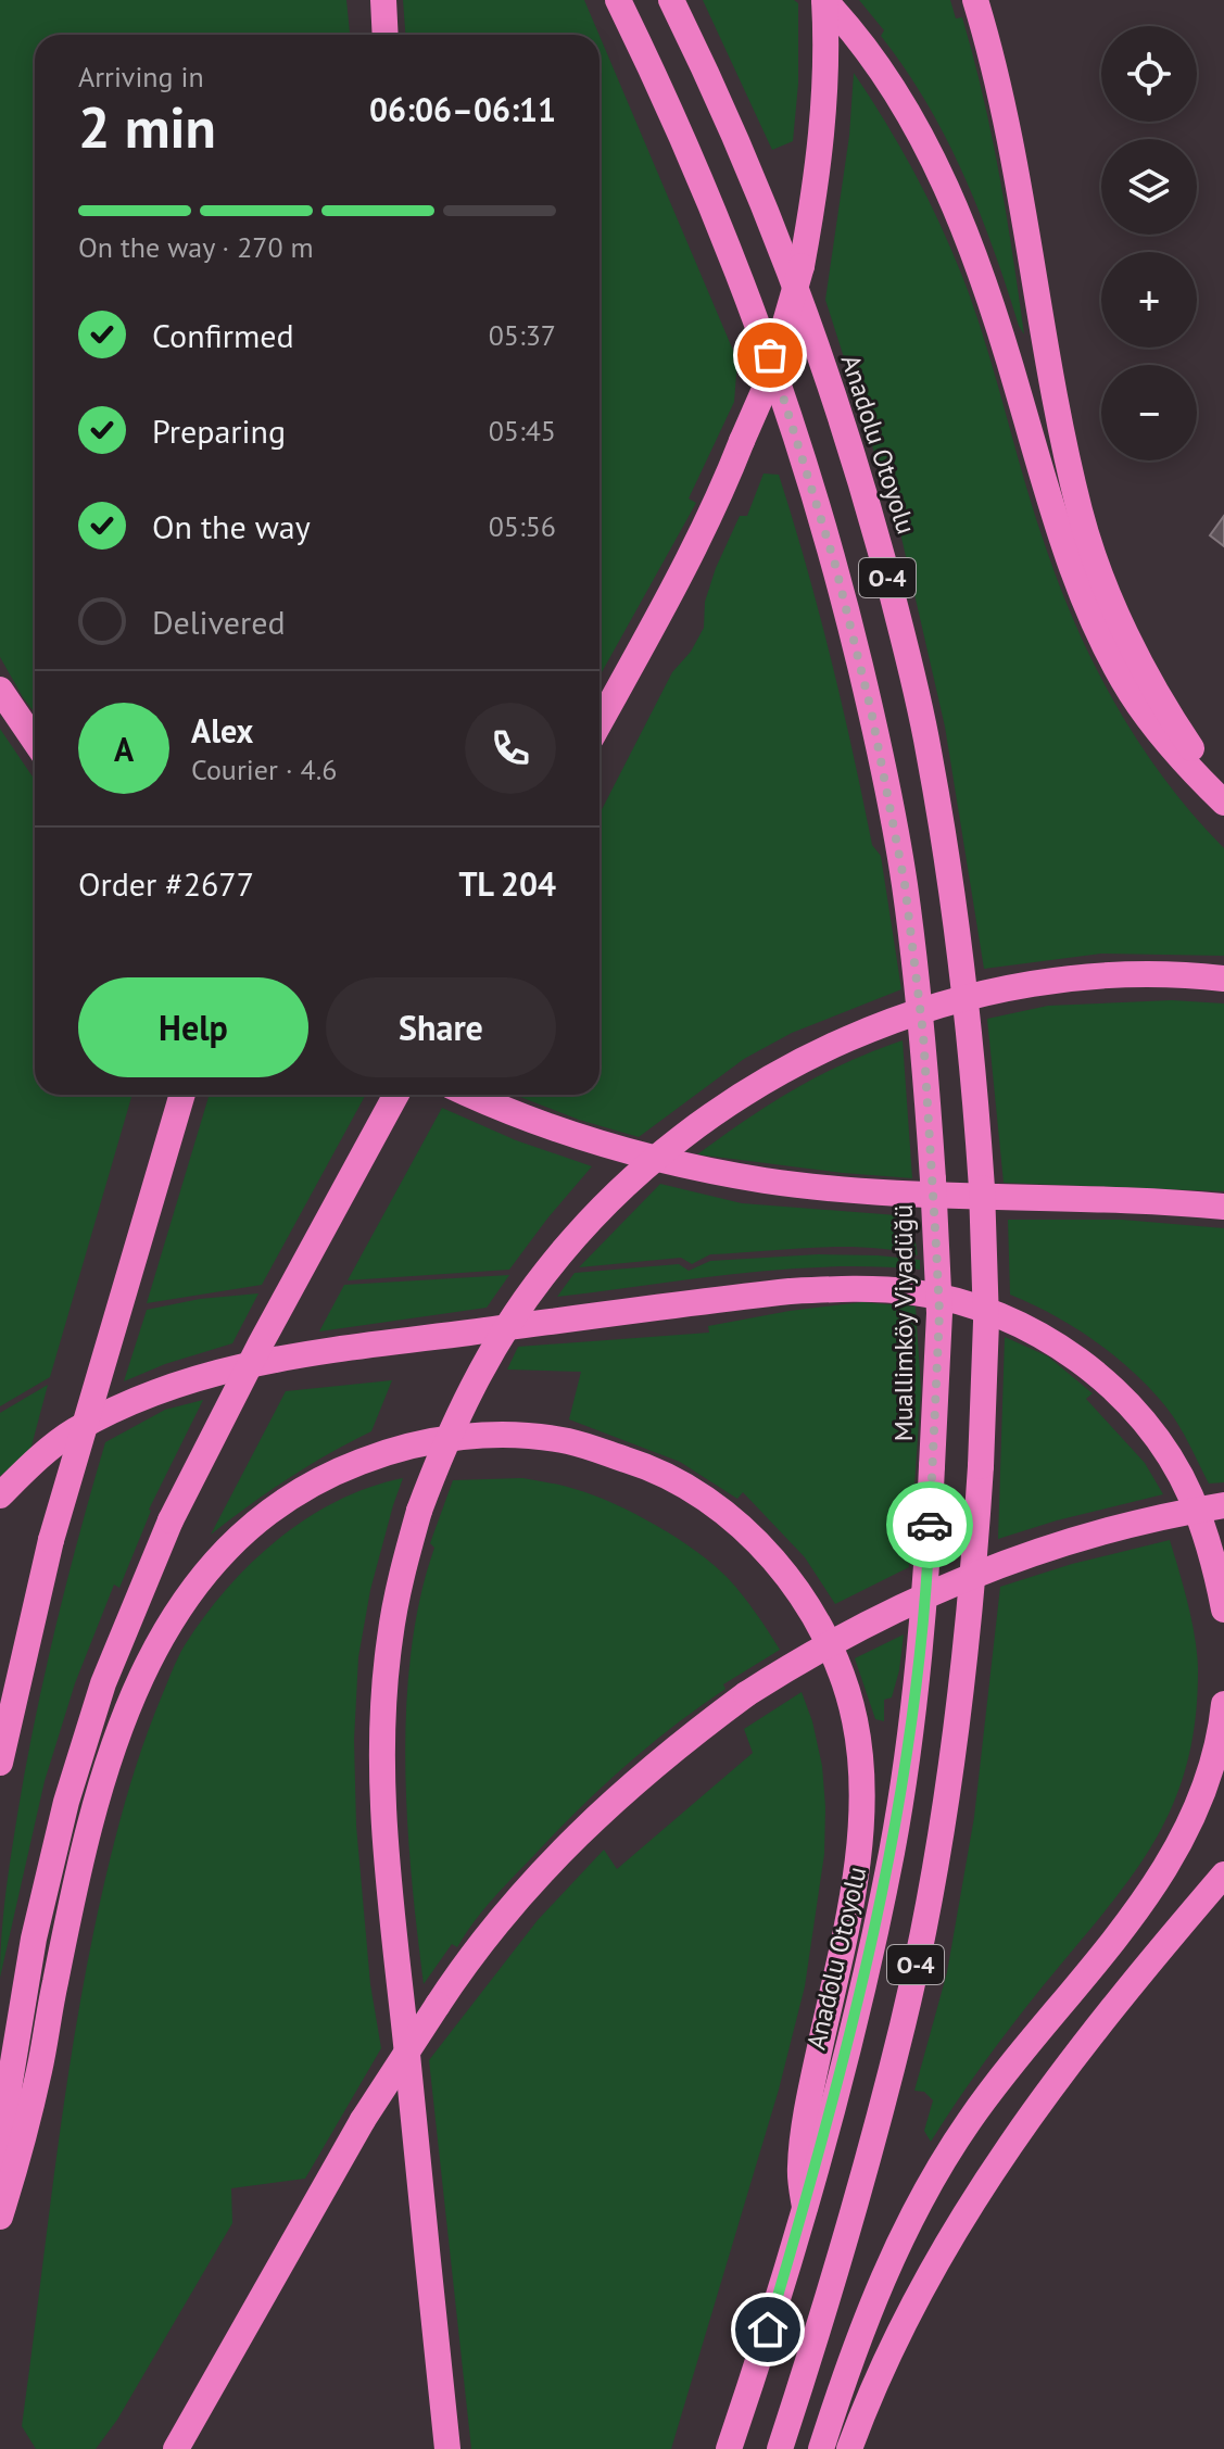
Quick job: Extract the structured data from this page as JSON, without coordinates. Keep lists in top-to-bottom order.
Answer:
{
  "streets": {
    "highway": ["Anadolu Otoyolu", "O-4", "Muallimköy Viyadüğü"]
  },
  "crossings": [
    ["Anadolu Otoyolu", "Muallimköy Viyadüğü"]
  ],
  "page": {
    "map_buttons": ["+", "−"],
    "heading": ["2 min", "Arriving in", "06:06–06:11"],
    "panel": [
      "Alex",
      "Courier · 4.6",
      "Order #2677",
      "TL 204"
    ],
    "bar": "On the way · 270 m",
    "list": [
      ["Confirmed", "05:37"],
      ["Preparing", "05:45"],
      ["On the way", "05:56"],
      "Delivered"
    ],
    "round": "A",
    "buttons": ["Help", "Share"]
  }
}
